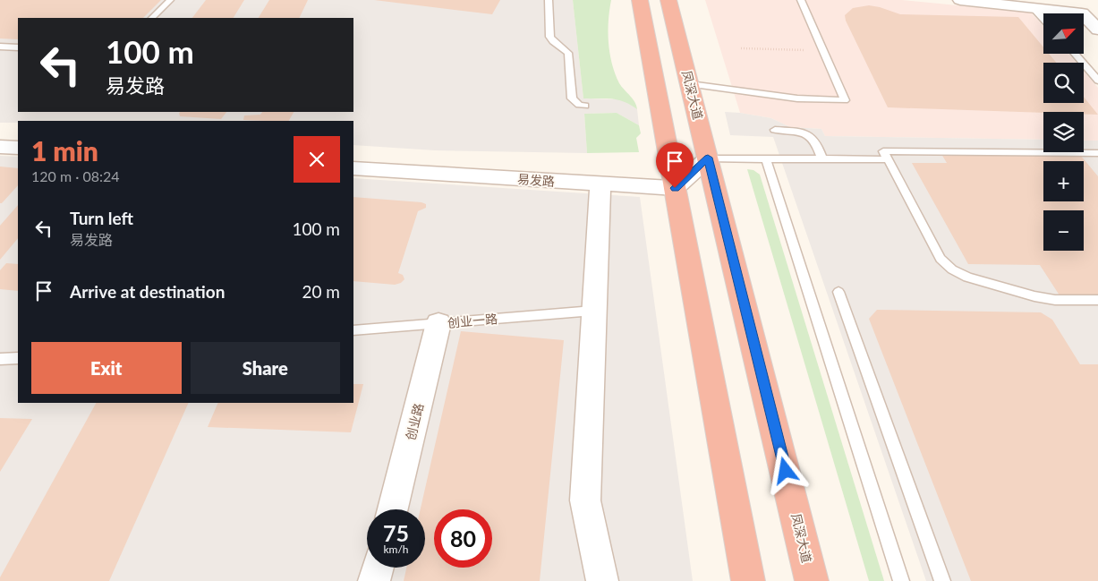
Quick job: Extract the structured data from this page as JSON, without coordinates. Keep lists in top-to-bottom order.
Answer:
{
  "streets": {
    "highway": ["凤深大道"],
    "street": ["易发路", "创业路"],
    "lane": ["创业一路"]
  },
  "crossings": [
    ["创业一路", "创业路"]
  ],
  "north": "top right",
  "page": {
    "map_buttons": ["+", "−"],
    "turn": ["100 m", "易发路"],
    "heading": ["1 min", "120 m · 08:24"],
    "list": [
      {
        "name": "Turn left",
        "note": "易发路",
        "value": "100 m"
      },
      {
        "name": "Arrive at destination",
        "value": "20 m"
      }
    ],
    "buttons": ["Exit", "Share"],
    "speed": "75 km/h",
    "limit": "80"
  }
}
